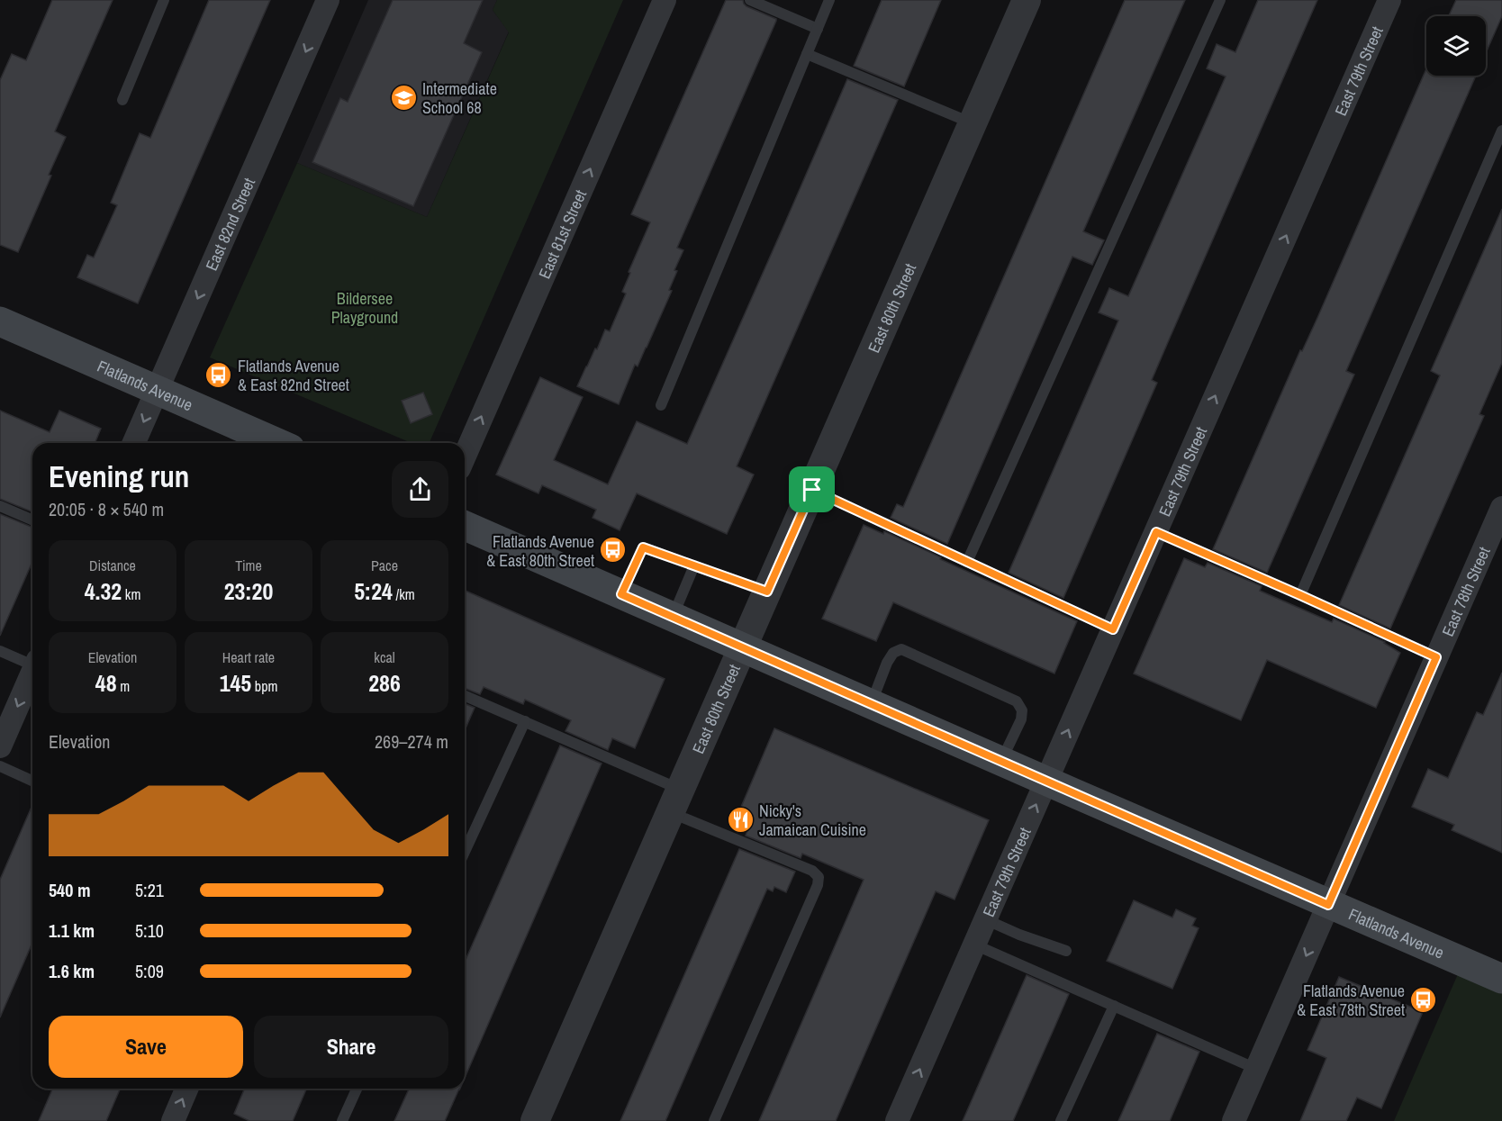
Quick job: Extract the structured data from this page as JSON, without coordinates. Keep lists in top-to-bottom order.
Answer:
{
  "streets": {
    "main road": ["Flatlands Avenue"],
    "street": [
      "East 79th Street",
      "East 82nd Street",
      "East 81st Street",
      "East 80th Street",
      "East 78th Street"
    ]
  },
  "crossings": [
    ["East 79th Street", "Flatlands Avenue"],
    ["East 82nd Street", "Flatlands Avenue"],
    ["East 80th Street", "Flatlands Avenue"],
    ["Flatlands Avenue", "East 78th Street"]
  ],
  "one_way": ["East 79th Street", "East 82nd Street", "East 81st Street"],
  "parks": ["Bildersee Playground"],
  "places": {
    "school or university": ["Intermediate School 68"],
    "bus stop": ["Flatlands Avenue & East 82nd Street", "Flatlands Avenue & East 80th Street", "Flatlands Avenue & East 78th Street"],
    "restaurant": ["Nicky's Jamaican Cuisine"]
  },
  "page": {
    "heading": ["Evening run", "20:05 · 8 × 540 m"],
    "stats": [
      ["Distance", "4.32 km"],
      ["Time", "23:20"],
      ["Pace", "5:24 /km"],
      ["Elevation", "48 m"],
      ["Heart rate", "145 bpm"],
      ["kcal", "286"]
    ],
    "chart": ["Elevation", "269–274 m"],
    "list": [
      {
        "name": "540 m",
        "note": "5:21"
      },
      {
        "name": "1.1 km",
        "note": "5:10"
      },
      {
        "name": "1.6 km",
        "note": "5:09"
      }
    ],
    "buttons": ["Save", "Share"]
  }
}
